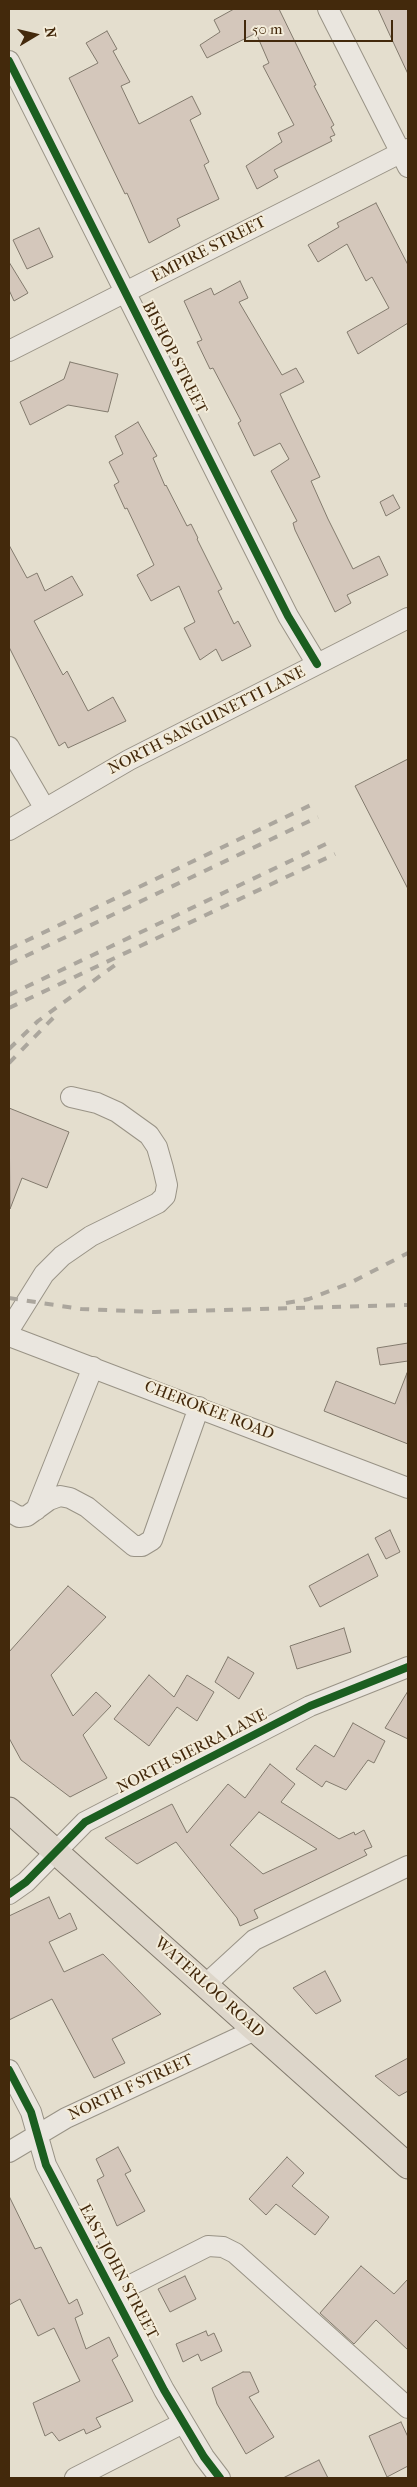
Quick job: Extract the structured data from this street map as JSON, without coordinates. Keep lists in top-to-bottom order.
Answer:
{
  "streets": {
    "main road": ["WATERLOO ROAD"],
    "street": [
      "EMPIRE STREET",
      "BISHOP STREET",
      "NORTH SANGUINETTI LANE",
      "CHEROKEE ROAD",
      "NORTH SIERRA LANE",
      "NORTH F STREET",
      "EAST JOHN STREET"
    ]
  },
  "crossings": [
    ["EMPIRE STREET", "BISHOP STREET"],
    ["BISHOP STREET", "NORTH SANGUINETTI LANE"],
    ["NORTH SIERRA LANE", "WATERLOO ROAD"],
    ["WATERLOO ROAD", "NORTH F STREET"],
    ["NORTH F STREET", "EAST JOHN STREET"]
  ],
  "scale_bar": "50 m",
  "north": "right"
}
